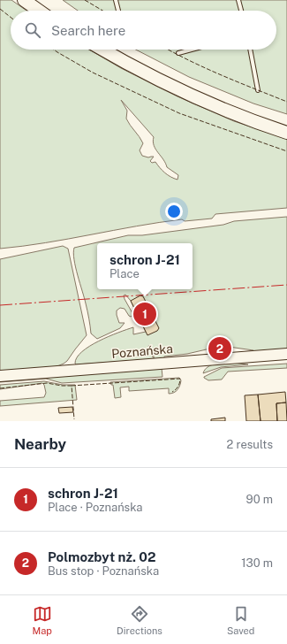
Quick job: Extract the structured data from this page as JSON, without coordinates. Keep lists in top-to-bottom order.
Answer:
{
  "streets": {
    "main road": ["Poznańska"]
  },
  "page": {
    "search": "Search here",
    "popup": ["schron J-21", "Place"],
    "pins": ["1", "2"],
    "heading": ["Nearby", "2 results"],
    "list": [
      {
        "mark": "1",
        "name": "schron J-21",
        "note": "Place · Poznańska",
        "value": "90 m"
      },
      {
        "mark": "2",
        "name": "Polmozbyt nż. 02",
        "note": "Bus stop · Poznańska",
        "value": "130 m"
      }
    ],
    "nav": ["Map", "Directions", "Saved"]
  }
}
